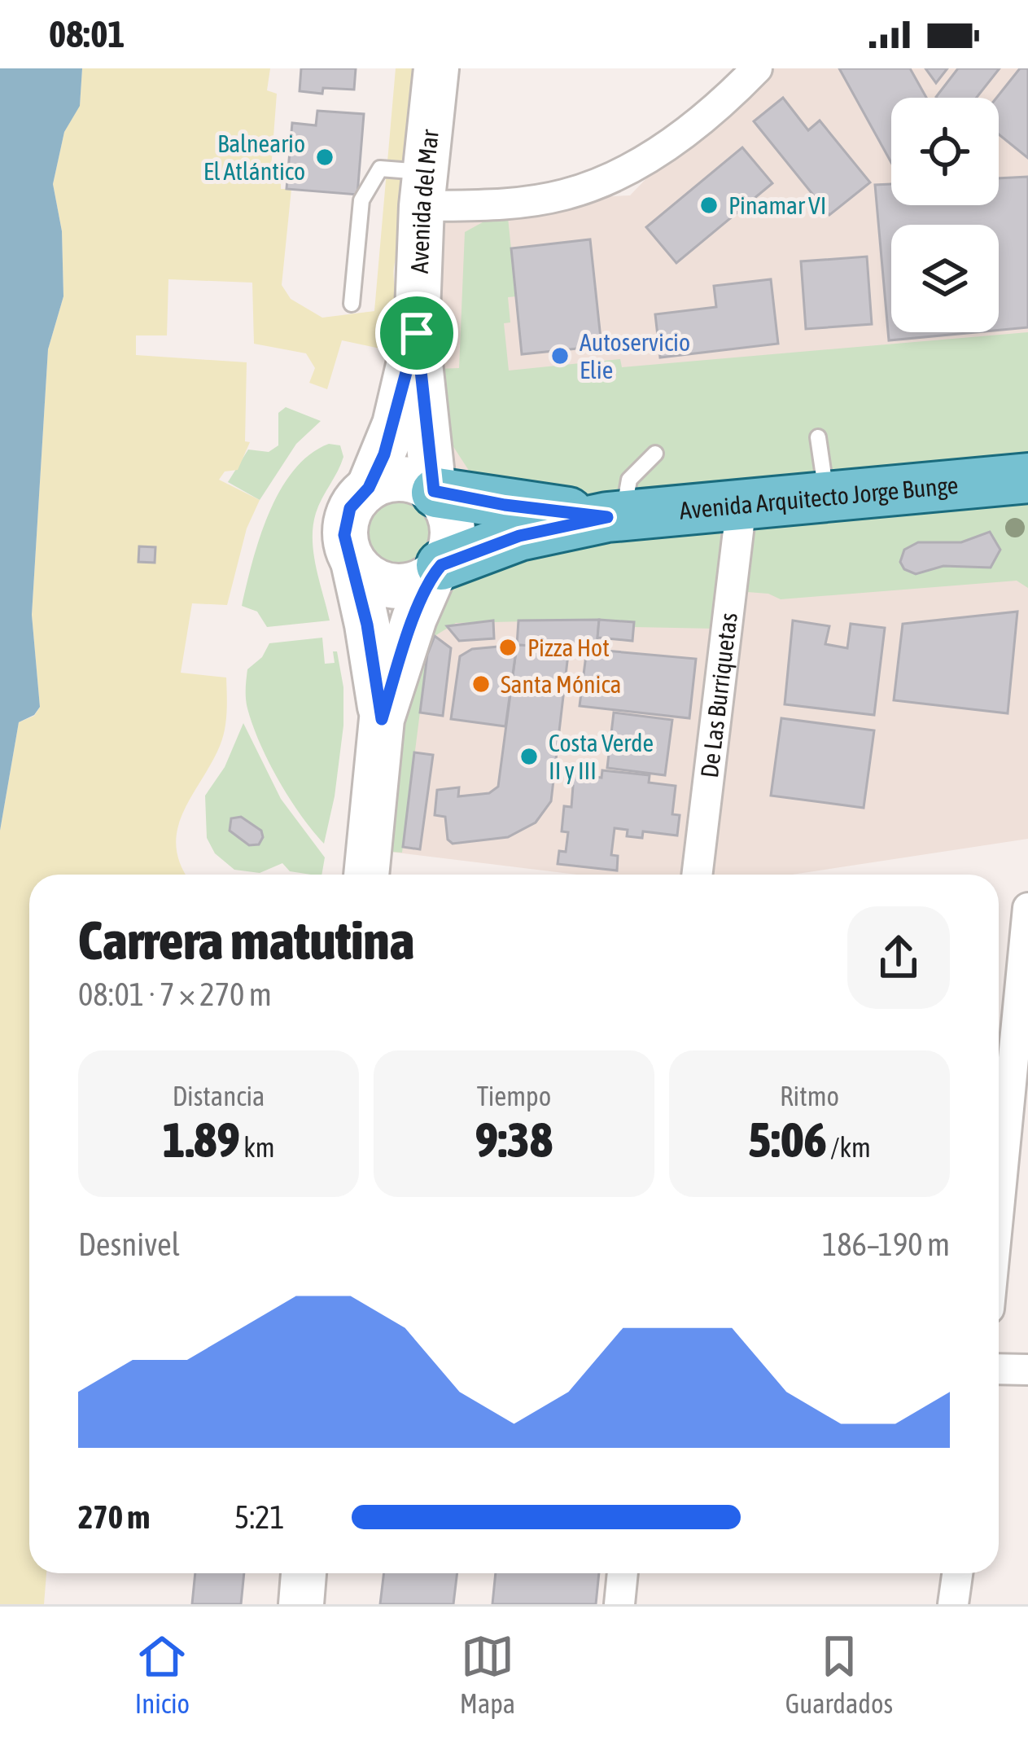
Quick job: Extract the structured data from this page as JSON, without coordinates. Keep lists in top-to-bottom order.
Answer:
{
  "streets": {
    "main road": ["Avenida del Mar", "Avenida Arquitecto Jorge Bunge"],
    "street": ["De Las Burriquetas"]
  },
  "crossings": [
    ["Avenida del Mar", "Avenida Arquitecto Jorge Bunge"],
    ["Avenida Arquitecto Jorge Bunge", "De Las Burriquetas"]
  ],
  "places": [
    "Balneario El Atlántico",
    "Pinamar VI",
    "Autoservicio Elie",
    "Pizza Hot",
    "Santa Mónica",
    "Costa Verde II y III"
  ],
  "page": {
    "status": "08:01",
    "heading": ["Carrera matutina", "08:01 · 7 × 270 m"],
    "stats": [
      ["Distancia", "1.89 km"],
      ["Tiempo", "9:38"],
      ["Ritmo", "5:06 /km"]
    ],
    "chart": ["Desnivel", "186–190 m"],
    "list": [
      {
        "name": "270 m",
        "note": "5:21"
      }
    ],
    "tabs": ["Inicio", "Mapa", "Guardados"]
  }
}
